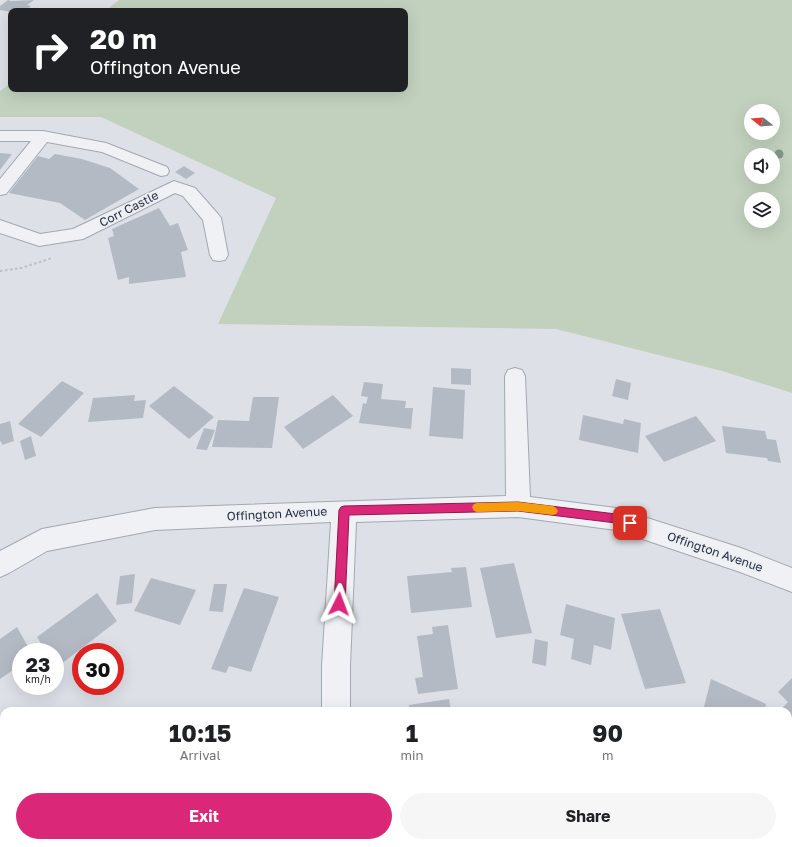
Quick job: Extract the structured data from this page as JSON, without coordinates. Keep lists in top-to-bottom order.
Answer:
{
  "streets": {
    "street": ["Corr Castle", "Offington Avenue"]
  },
  "north": "left",
  "page": {
    "turn": ["20 m", "Offington Avenue"],
    "speed": "23 km/h",
    "limit": "30",
    "eta": [
      "10:15",
      "Arrival",
      "1",
      "min",
      "90",
      "m"
    ],
    "buttons": ["Exit", "Share"]
  }
}
